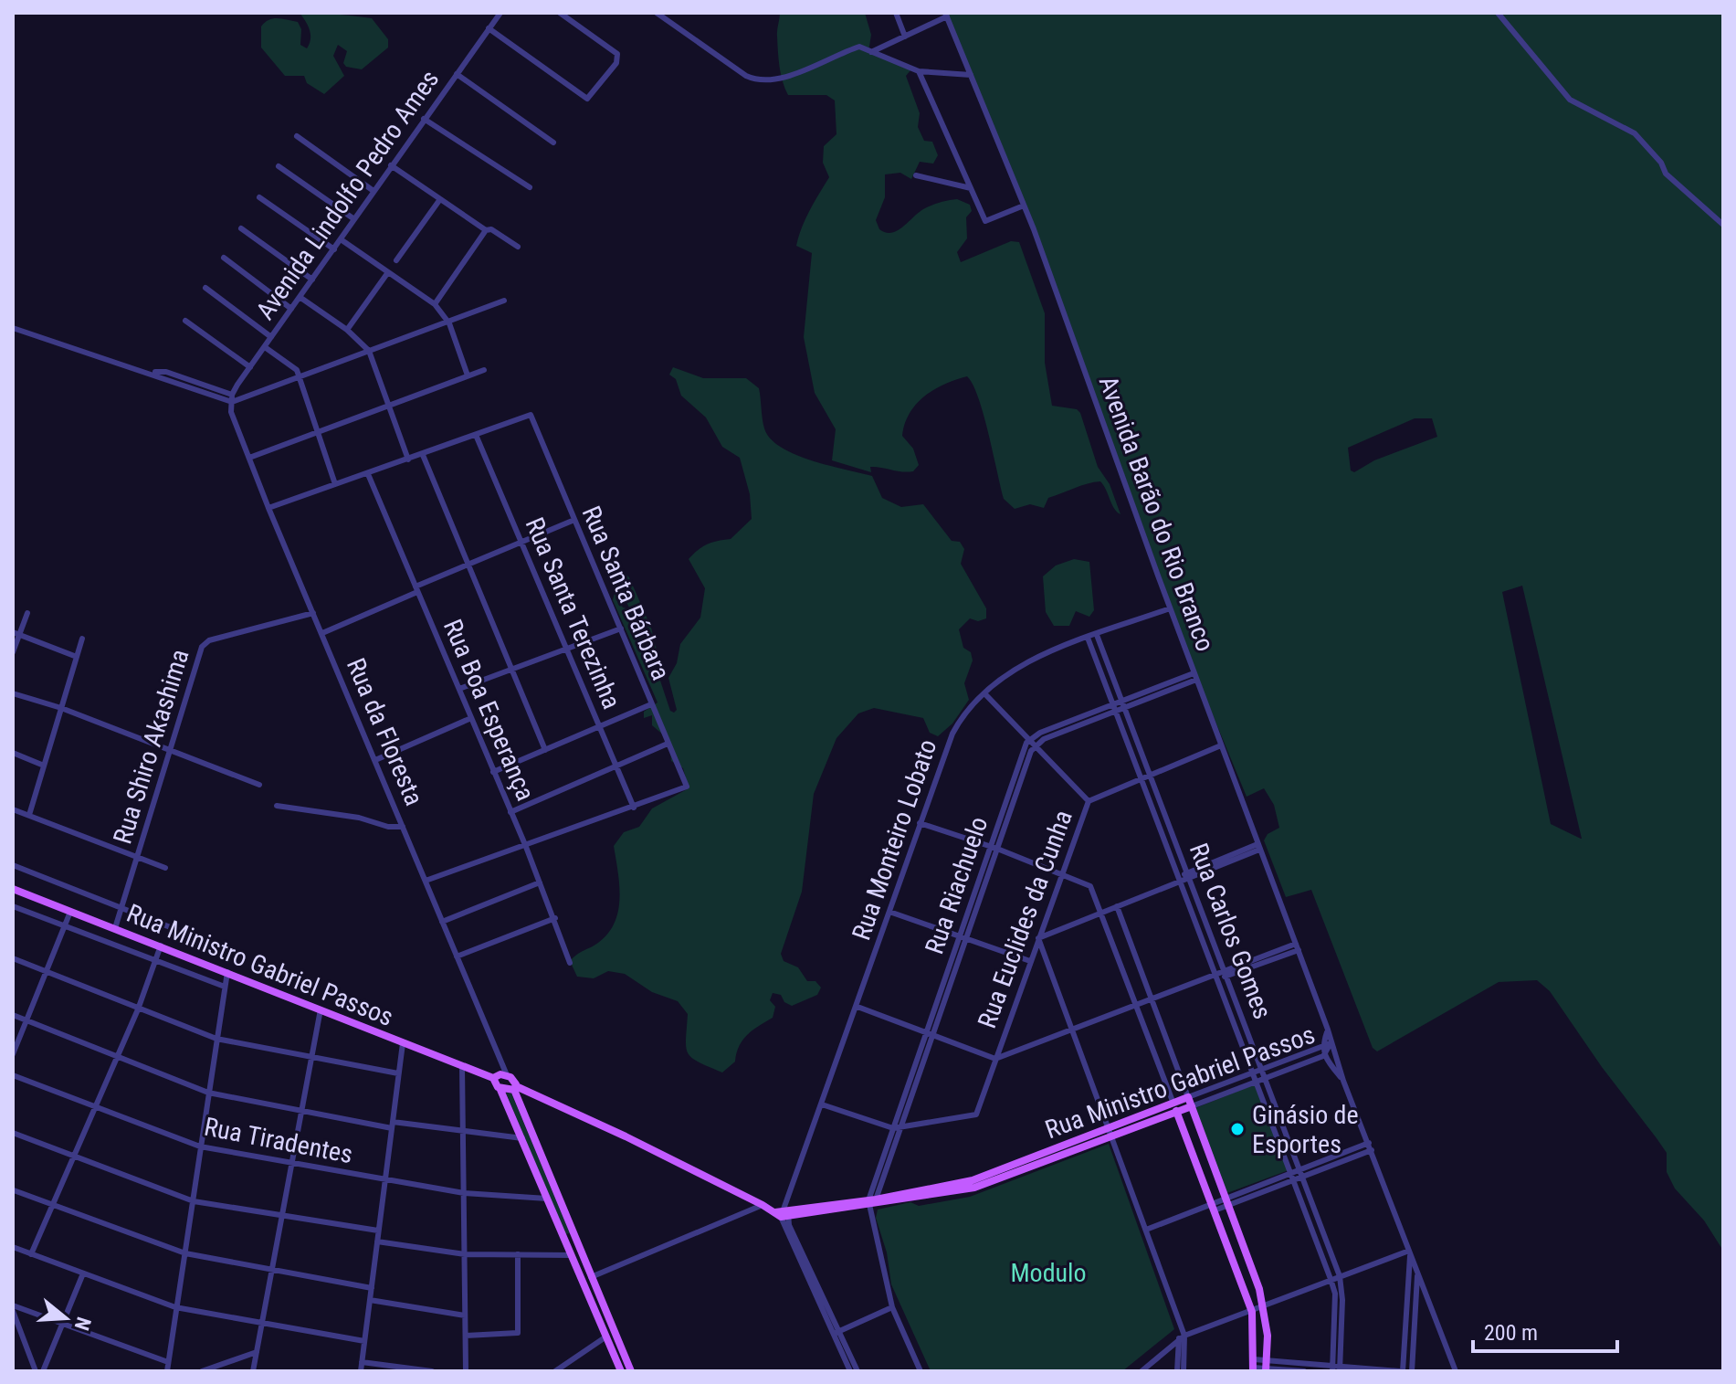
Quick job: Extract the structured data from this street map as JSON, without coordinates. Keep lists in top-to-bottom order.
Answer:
{
  "streets": {
    "main road": ["Rua Ministro Gabriel Passos"],
    "street": [
      "Avenida Lindolfo Pedro Ames",
      "Avenida Barão do Rio Branco",
      "Rua Santa Bárbara",
      "Rua Santa Terezinha",
      "Rua Boa Esperança",
      "Rua da Floresta",
      "Rua Shiro Akashima",
      "Rua Monteiro Lobato",
      "Rua Riachuelo",
      "Rua Euclides da Cunha",
      "Rua Carlos Gomes",
      "Rua Tiradentes"
    ]
  },
  "crossings": [
    ["Avenida Lindolfo Pedro Ames", "Rua da Floresta"],
    ["Avenida Barão do Rio Branco", "Rua Monteiro Lobato"],
    ["Avenida Barão do Rio Branco", "Rua Euclides da Cunha"],
    ["Avenida Barão do Rio Branco", "Rua Ministro Gabriel Passos"],
    ["Rua Santa Bárbara", "Rua Santa Terezinha"],
    ["Rua da Floresta", "Rua Shiro Akashima"],
    ["Rua da Floresta", "Rua Ministro Gabriel Passos"],
    ["Rua Shiro Akashima", "Rua Ministro Gabriel Passos"],
    ["Rua Monteiro Lobato", "Rua Carlos Gomes"],
    ["Rua Monteiro Lobato", "Rua Ministro Gabriel Passos"],
    ["Rua Riachuelo", "Rua Euclides da Cunha"],
    ["Rua Riachuelo", "Rua Ministro Gabriel Passos"],
    ["Rua Euclides da Cunha", "Rua Carlos Gomes"],
    ["Rua Carlos Gomes", "Rua Ministro Gabriel Passos"]
  ],
  "parks": ["Modulo"],
  "places": ["Ginásio de Esportes"],
  "scale_bar": "200 m",
  "north": "right"
}
